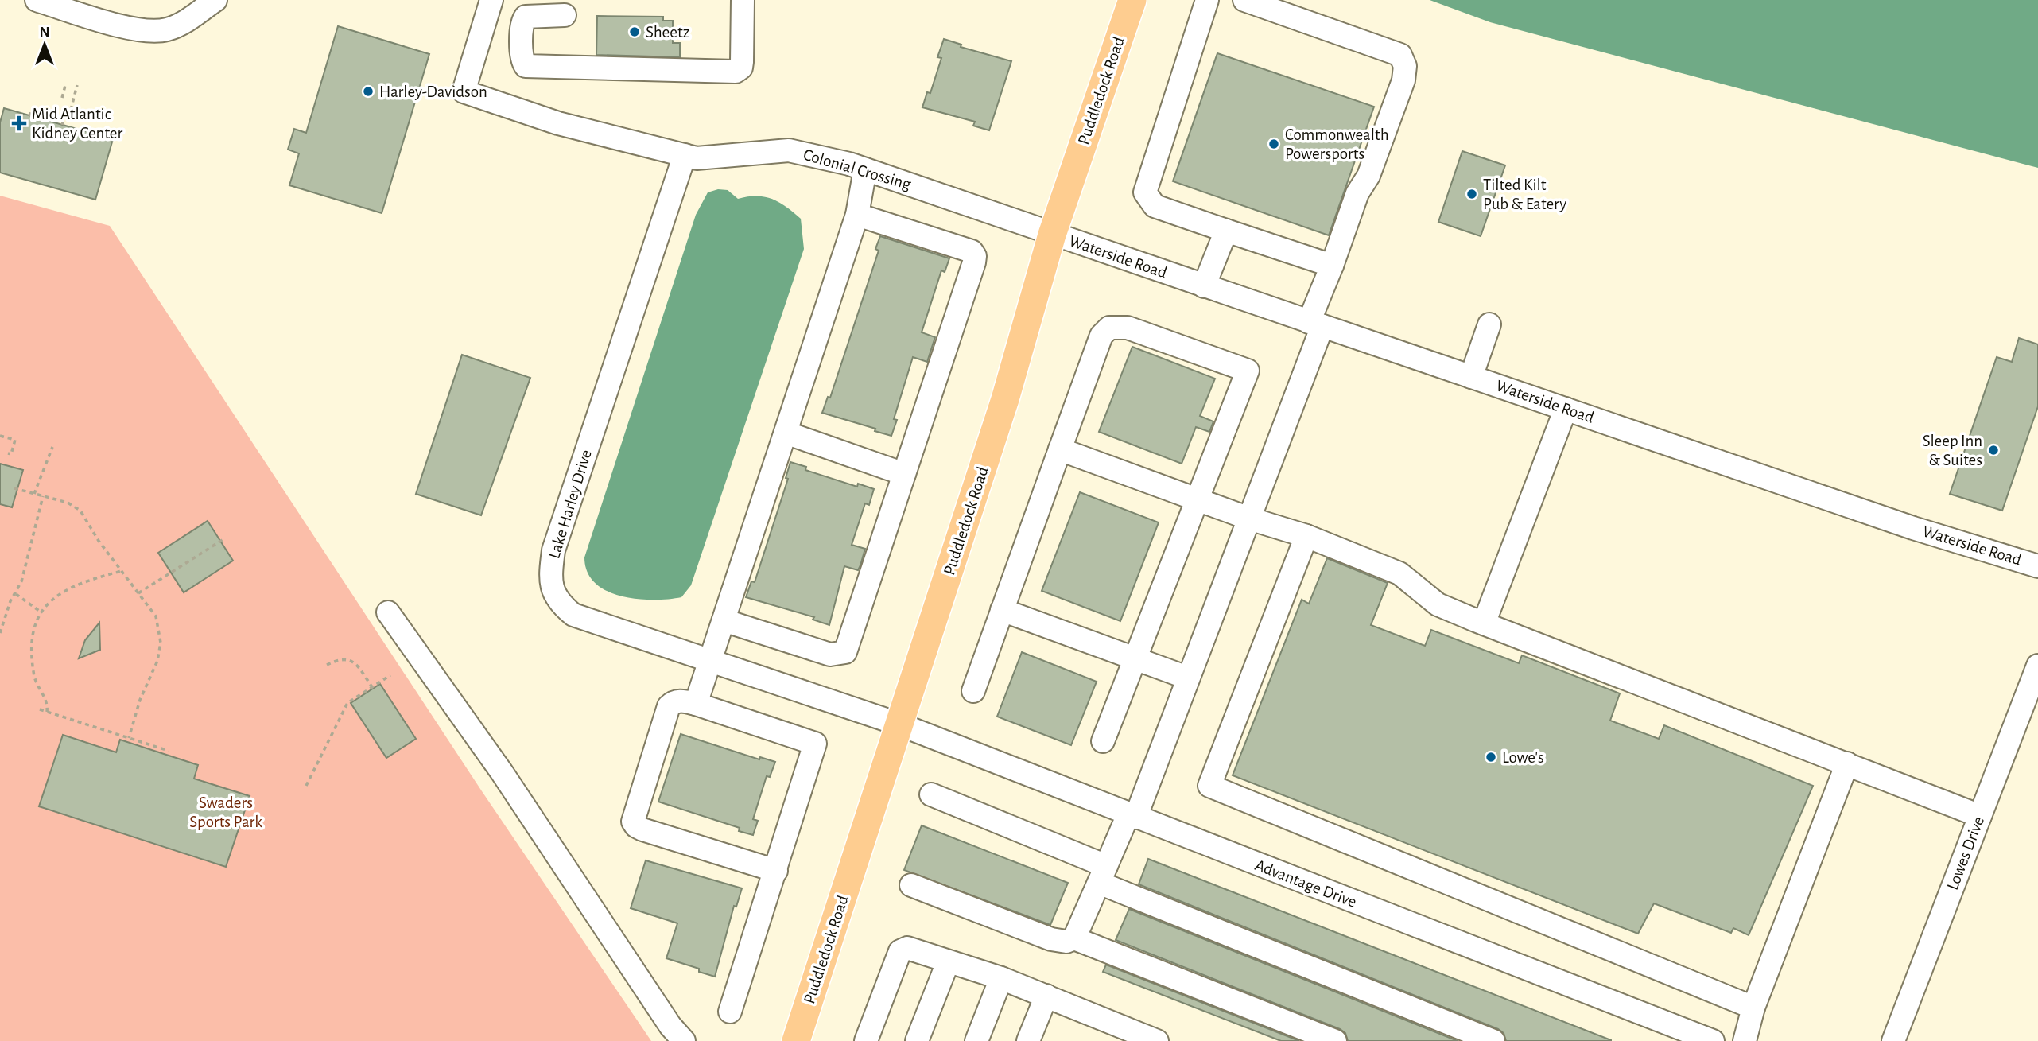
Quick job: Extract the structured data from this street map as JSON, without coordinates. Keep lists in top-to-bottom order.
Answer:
{
  "streets": {
    "main road": ["Puddledock Road"],
    "street": [
      "Colonial Crossing",
      "Waterside Road",
      "Lake Harley Drive",
      "Lowes Drive",
      "Advantage Drive"
    ]
  },
  "crossings": [
    ["Puddledock Road", "Colonial Crossing"],
    ["Puddledock Road", "Waterside Road"],
    ["Puddledock Road", "Lake Harley Drive"],
    ["Puddledock Road", "Advantage Drive"],
    ["Colonial Crossing", "Waterside Road"],
    ["Colonial Crossing", "Lake Harley Drive"],
    ["Lake Harley Drive", "Advantage Drive"]
  ],
  "parks": ["Swaders Sports Park"],
  "places": {
    "other": [
      "Sheetz",
      "Harley-Davidson",
      "Commonwealth Powersports",
      "Tilted Kilt Pub & Eatery",
      "Sleep Inn & Suites",
      "Lowe's"
    ],
    "health": ["Mid Atlantic Kidney Center"]
  },
  "north": "top"
}
